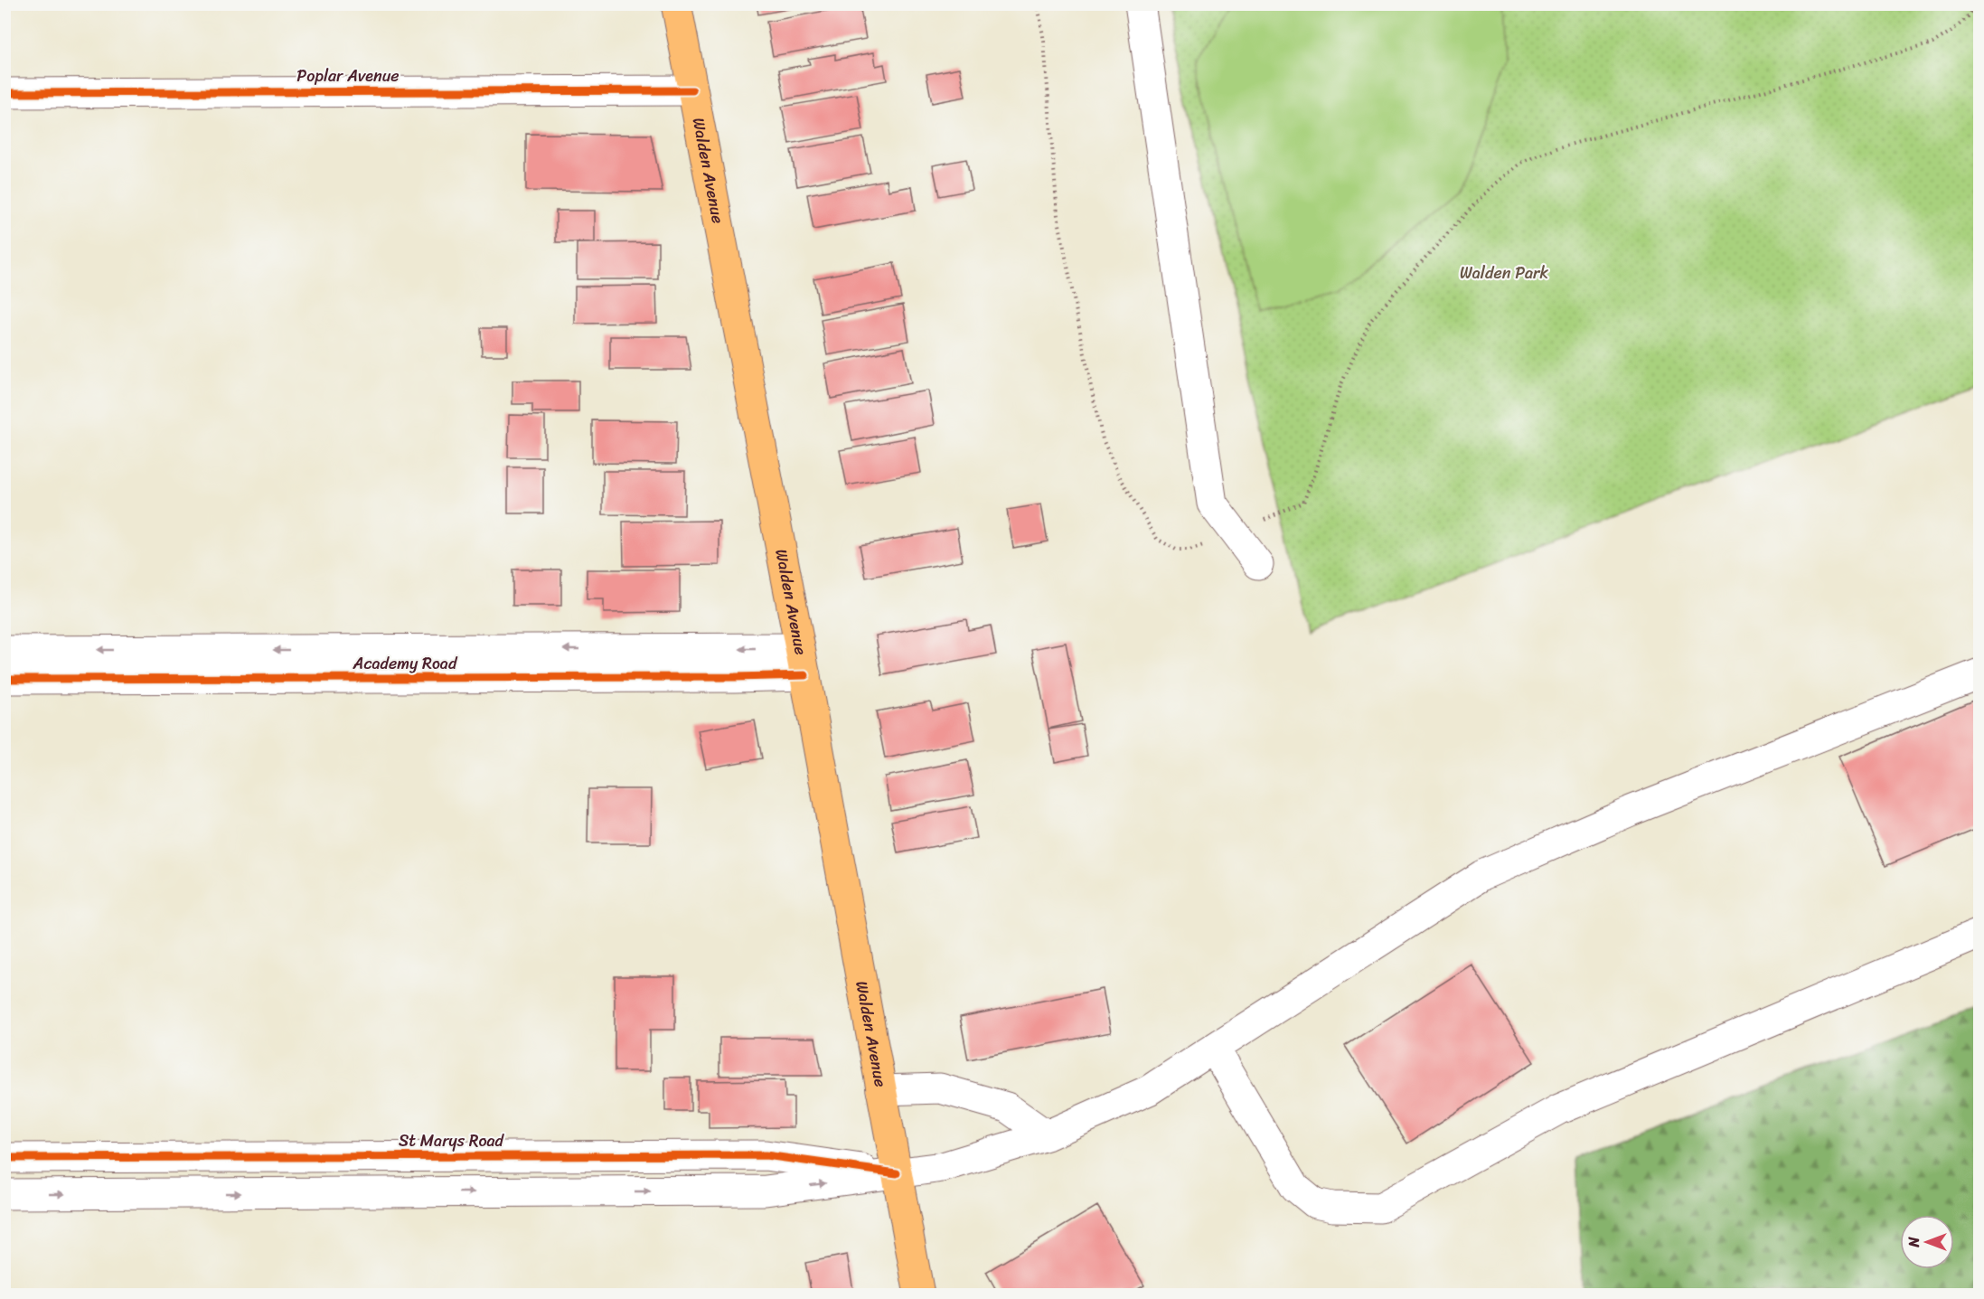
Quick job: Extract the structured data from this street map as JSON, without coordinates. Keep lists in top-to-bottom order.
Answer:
{
  "streets": {
    "main road": ["Walden Avenue"],
    "street": ["Poplar Avenue", "Academy Road", "St Marys Road"]
  },
  "crossings": [
    ["Poplar Avenue", "Walden Avenue"],
    ["Walden Avenue", "Academy Road"],
    ["Walden Avenue", "St Marys Road"]
  ],
  "parks": ["Walden Park"],
  "north": "left"
}
